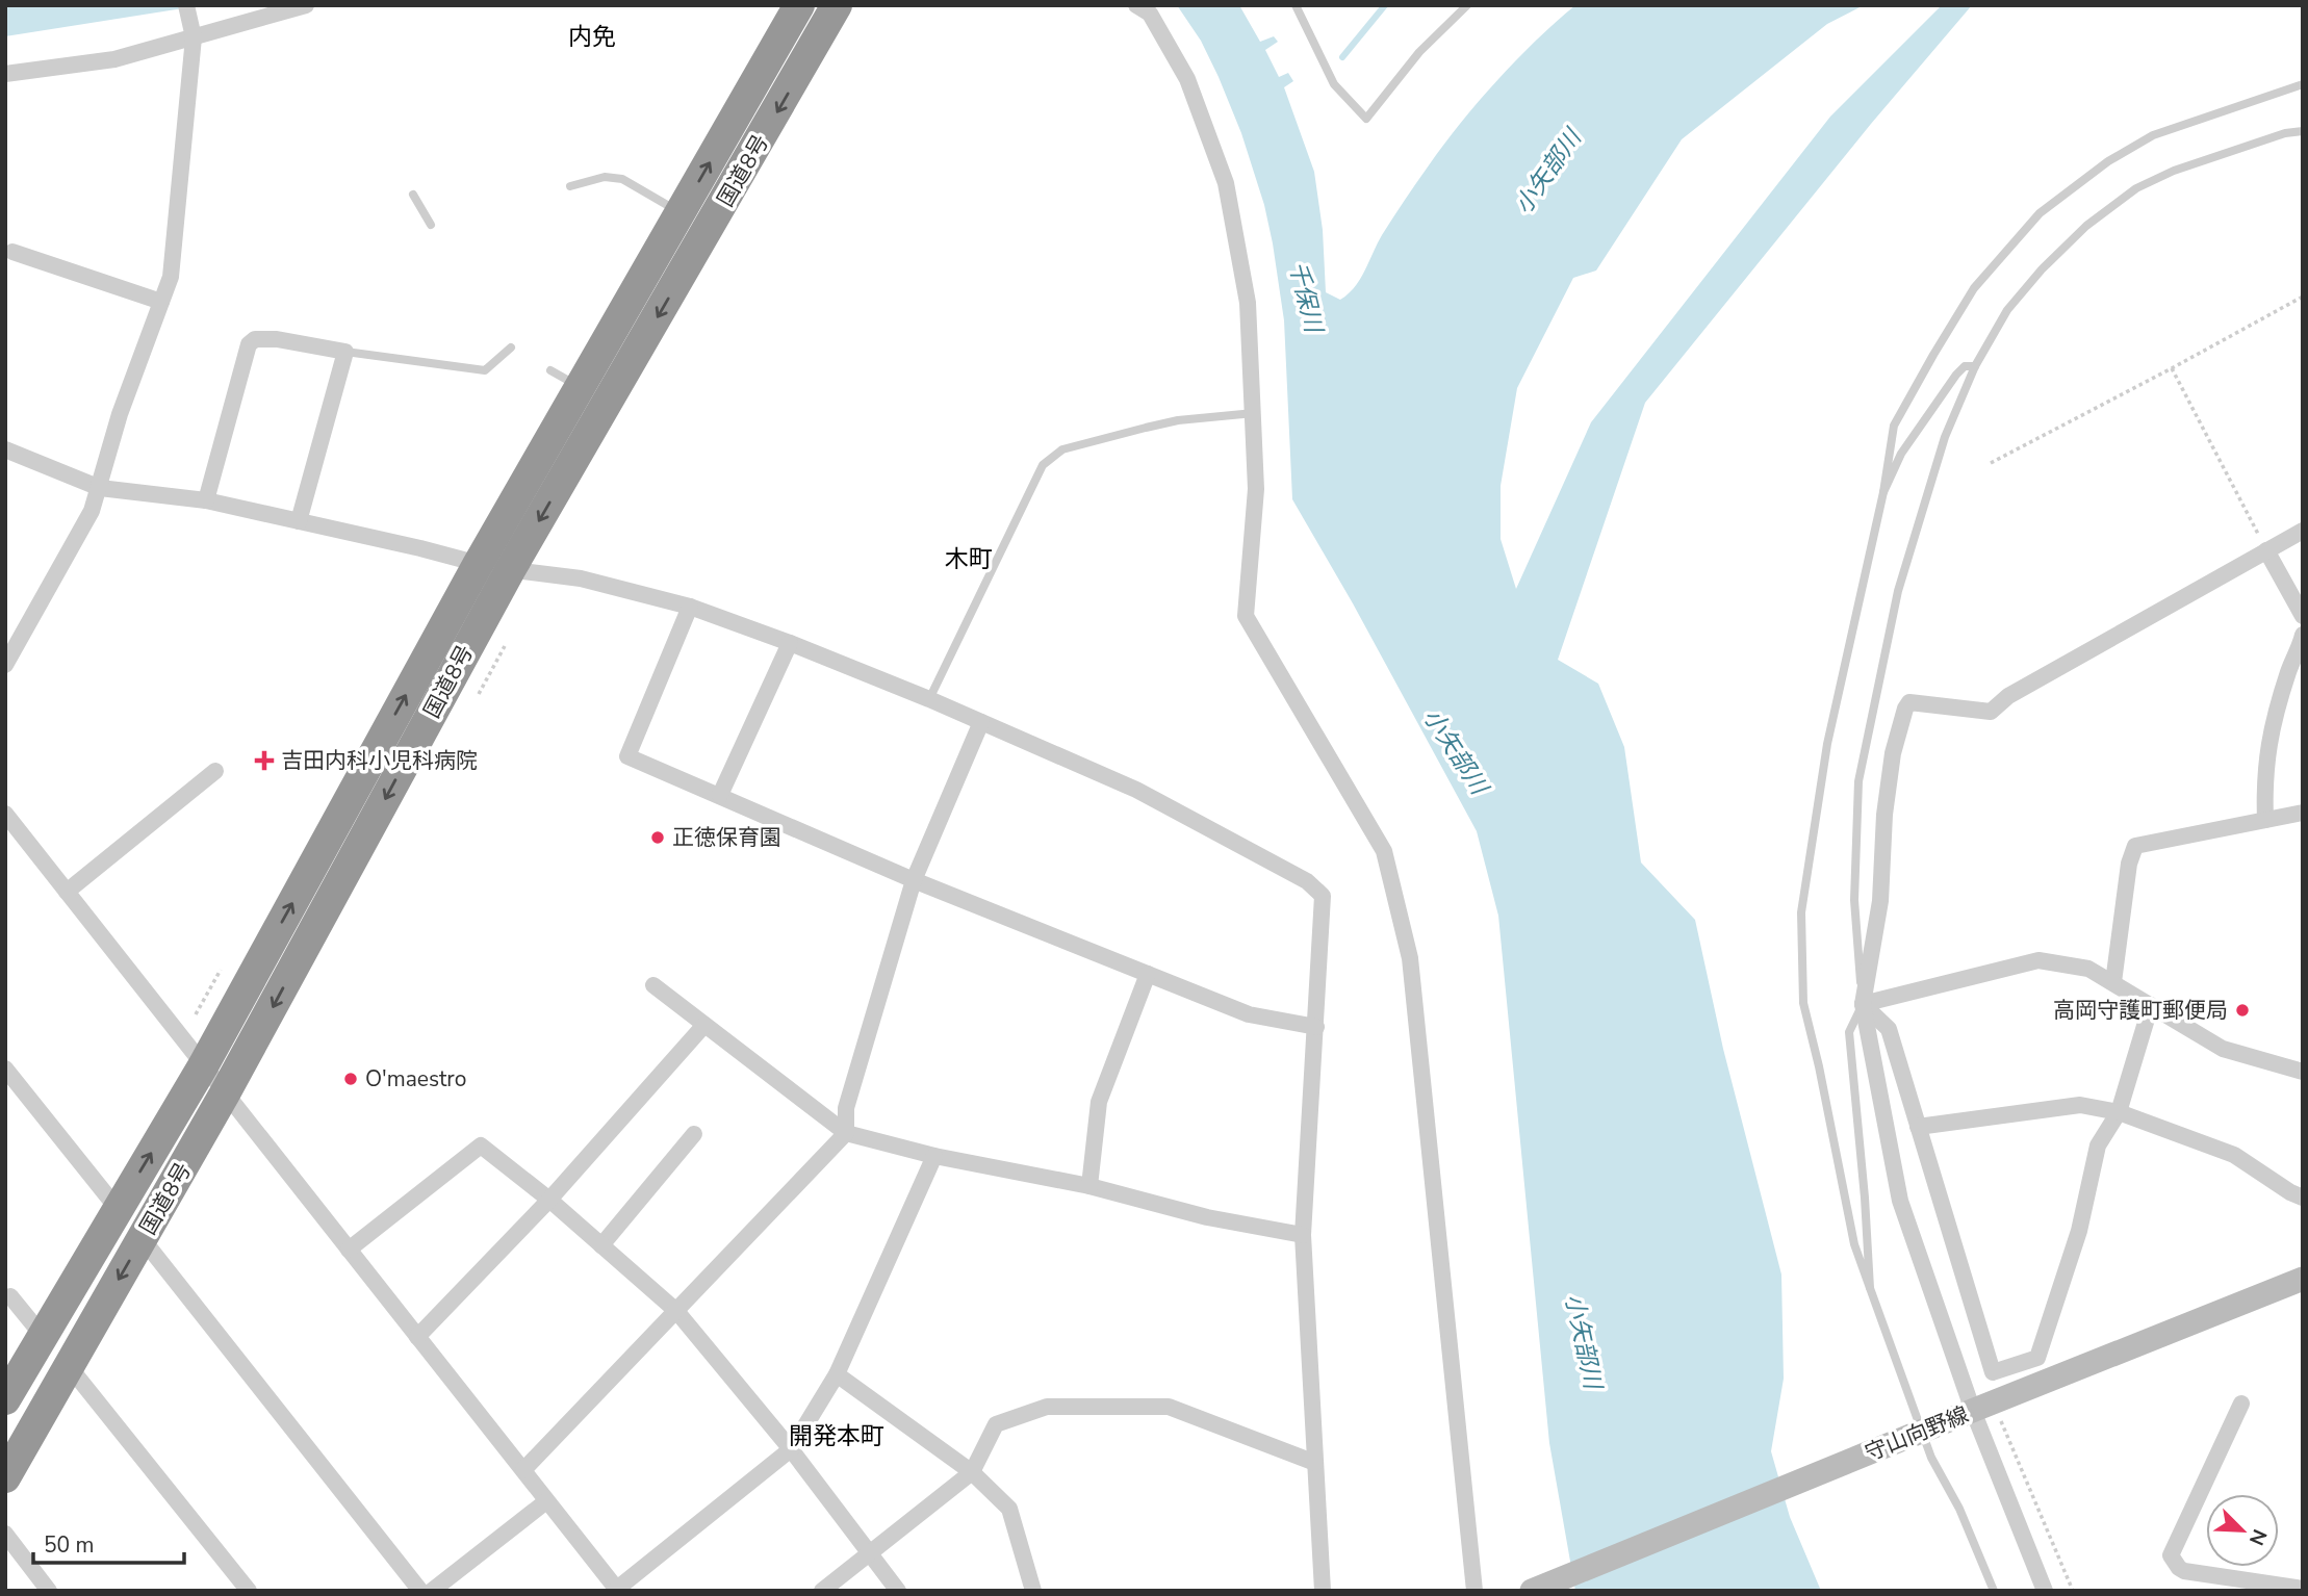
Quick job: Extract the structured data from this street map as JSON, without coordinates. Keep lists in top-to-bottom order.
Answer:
{
  "streets": {
    "highway": ["国道8号"],
    "main road": ["守山向野線"]
  },
  "districts": ["内免", "木町", "開発本町"],
  "water": ["小矢部川", "千保川"],
  "places": {
    "health": ["吉田内科小児科病院"],
    "other": ["正徳保育園", "高岡守護町郵便局", "O'maestro"]
  },
  "scale_bar": "50 m",
  "north": "bottom right"
}
